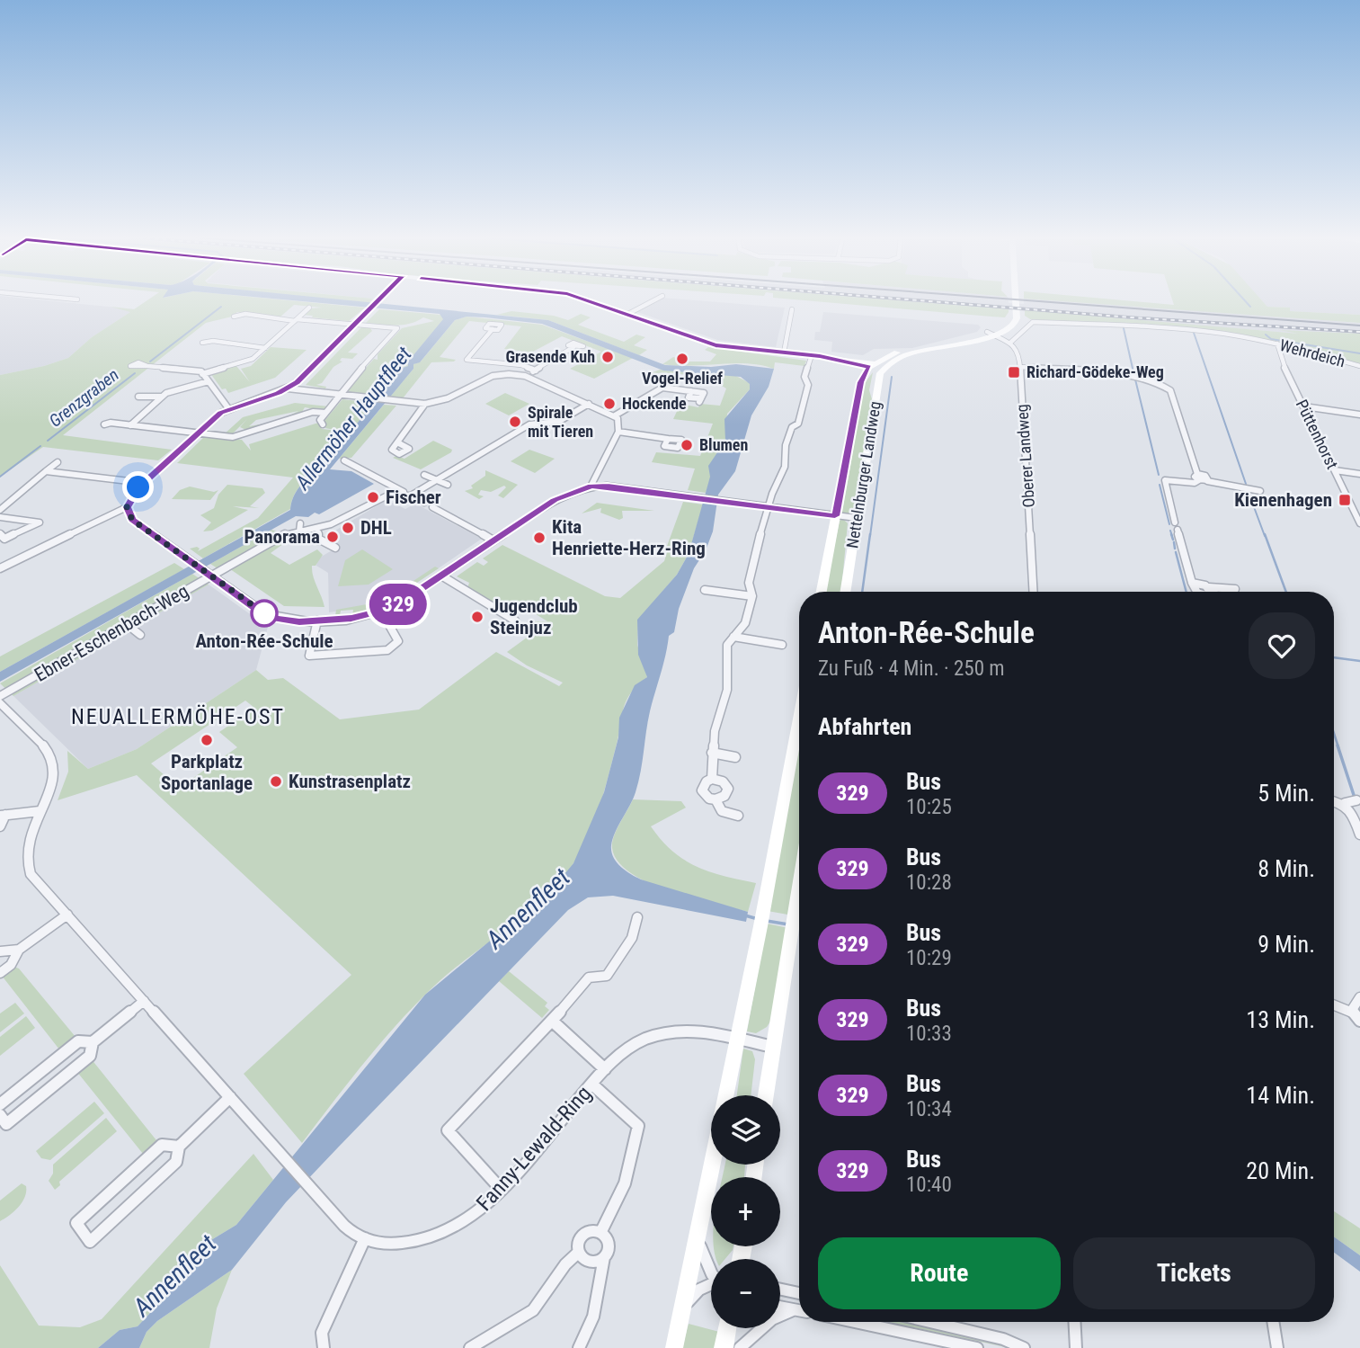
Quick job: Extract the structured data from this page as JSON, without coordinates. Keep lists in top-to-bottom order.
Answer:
{
  "streets": {
    "main road": ["Nettelnburger Landweg"],
    "street": [
      "Wehrdeich",
      "Püttenhorst",
      "Oberer Landweg",
      "Ebner-Eschenbach-Weg",
      "Fanny-Lewald-Ring"
    ]
  },
  "crossings": [
    ["Wehrdeich", "Püttenhorst"],
    ["Wehrdeich", "Oberer Landweg"]
  ],
  "districts": ["NEUALLERMÖHE-OST"],
  "water": ["Grenzgraben", "Allermöher Hauptfleet", "Annenfleet"],
  "places": {
    "other": [
      "Grasende Kuh",
      "Vogel-Relief",
      "Hockende",
      "Spirale mit Tieren",
      "Blumen",
      "Fischer",
      "DHL",
      "Panorama",
      "Kita Henriette-Herz-Ring",
      "Anton-Rée-Schule",
      "Jugendclub Steinjuz",
      "Parkplatz Sportanlage",
      "Kunstrasenplatz"
    ],
    "transit": ["Richard-Gödeke-Weg", "Kienenhagen"]
  },
  "lines": ["bus line 329"],
  "page": {
    "on_map": "329",
    "heading": [
      ["Anton-Rée-Schule", "Zu Fuß · 4 Min. · 250 m"],
      "Abfahrten"
    ],
    "list": [
      {
        "mark": "329",
        "name": "Bus",
        "note": "10:25",
        "value": "5 Min."
      },
      {
        "mark": "329",
        "name": "Bus",
        "note": "10:28",
        "value": "8 Min."
      },
      {
        "mark": "329",
        "name": "Bus",
        "note": "10:29",
        "value": "9 Min."
      },
      {
        "mark": "329",
        "name": "Bus",
        "note": "10:33",
        "value": "13 Min."
      },
      {
        "mark": "329",
        "name": "Bus",
        "note": "10:34",
        "value": "14 Min."
      },
      {
        "mark": "329",
        "name": "Bus",
        "note": "10:40",
        "value": "20 Min."
      }
    ],
    "map_buttons": ["+", "−"],
    "buttons": ["Route", "Tickets"]
  }
}
